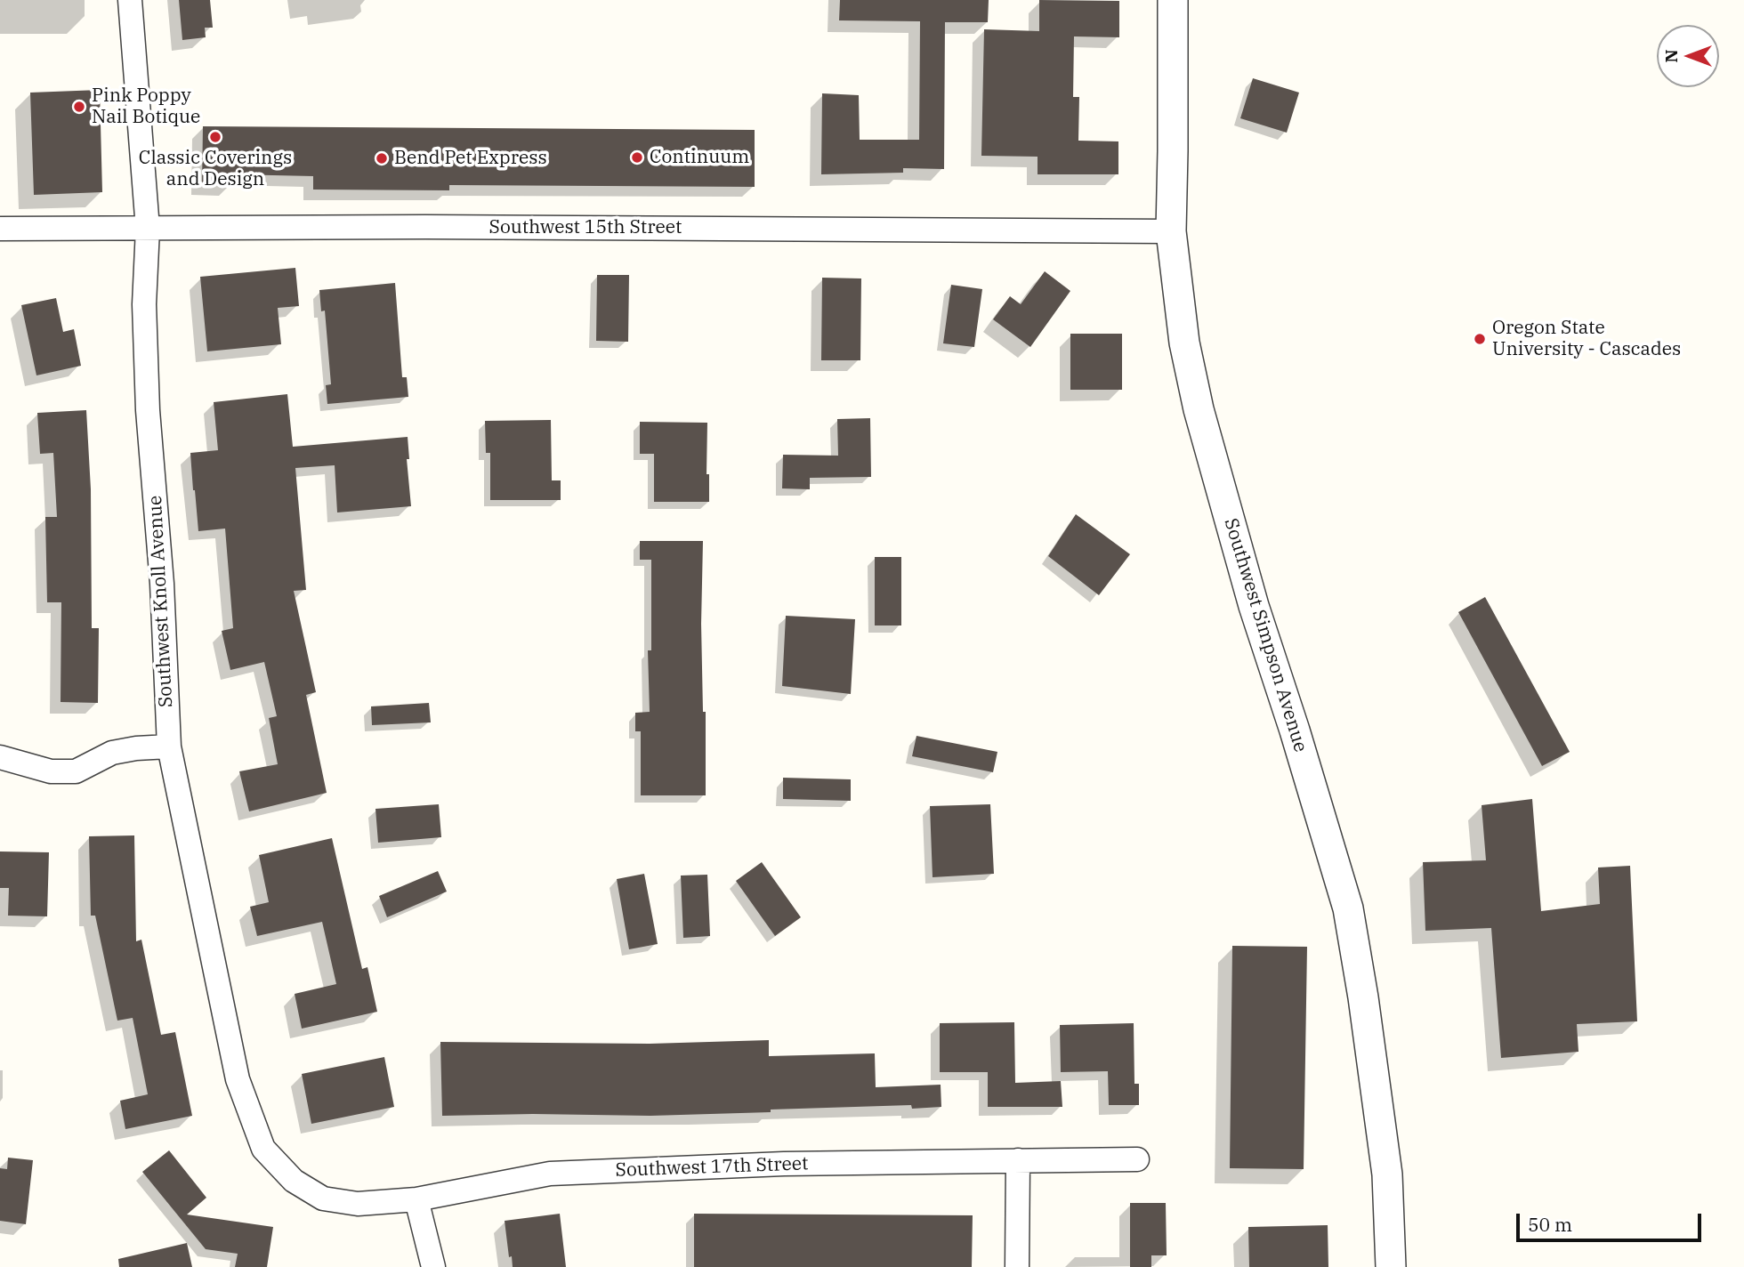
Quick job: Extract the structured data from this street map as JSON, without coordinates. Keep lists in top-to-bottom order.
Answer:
{
  "streets": {
    "street": [
      "Southwest 15th Street",
      "Southwest Knoll Avenue",
      "Southwest Simpson Avenue",
      "Southwest 17th Street"
    ]
  },
  "crossings": [
    ["Southwest 15th Street", "Southwest Knoll Avenue"],
    ["Southwest 15th Street", "Southwest Simpson Avenue"],
    ["Southwest Knoll Avenue", "Southwest 17th Street"]
  ],
  "places": [
    "Pink Poppy Nail Botique",
    "Classic Coverings and Design",
    "Continuum",
    "Bend Pet Express",
    "Oregon State University - Cascades"
  ],
  "scale_bar": "50 m",
  "north": "left"
}
